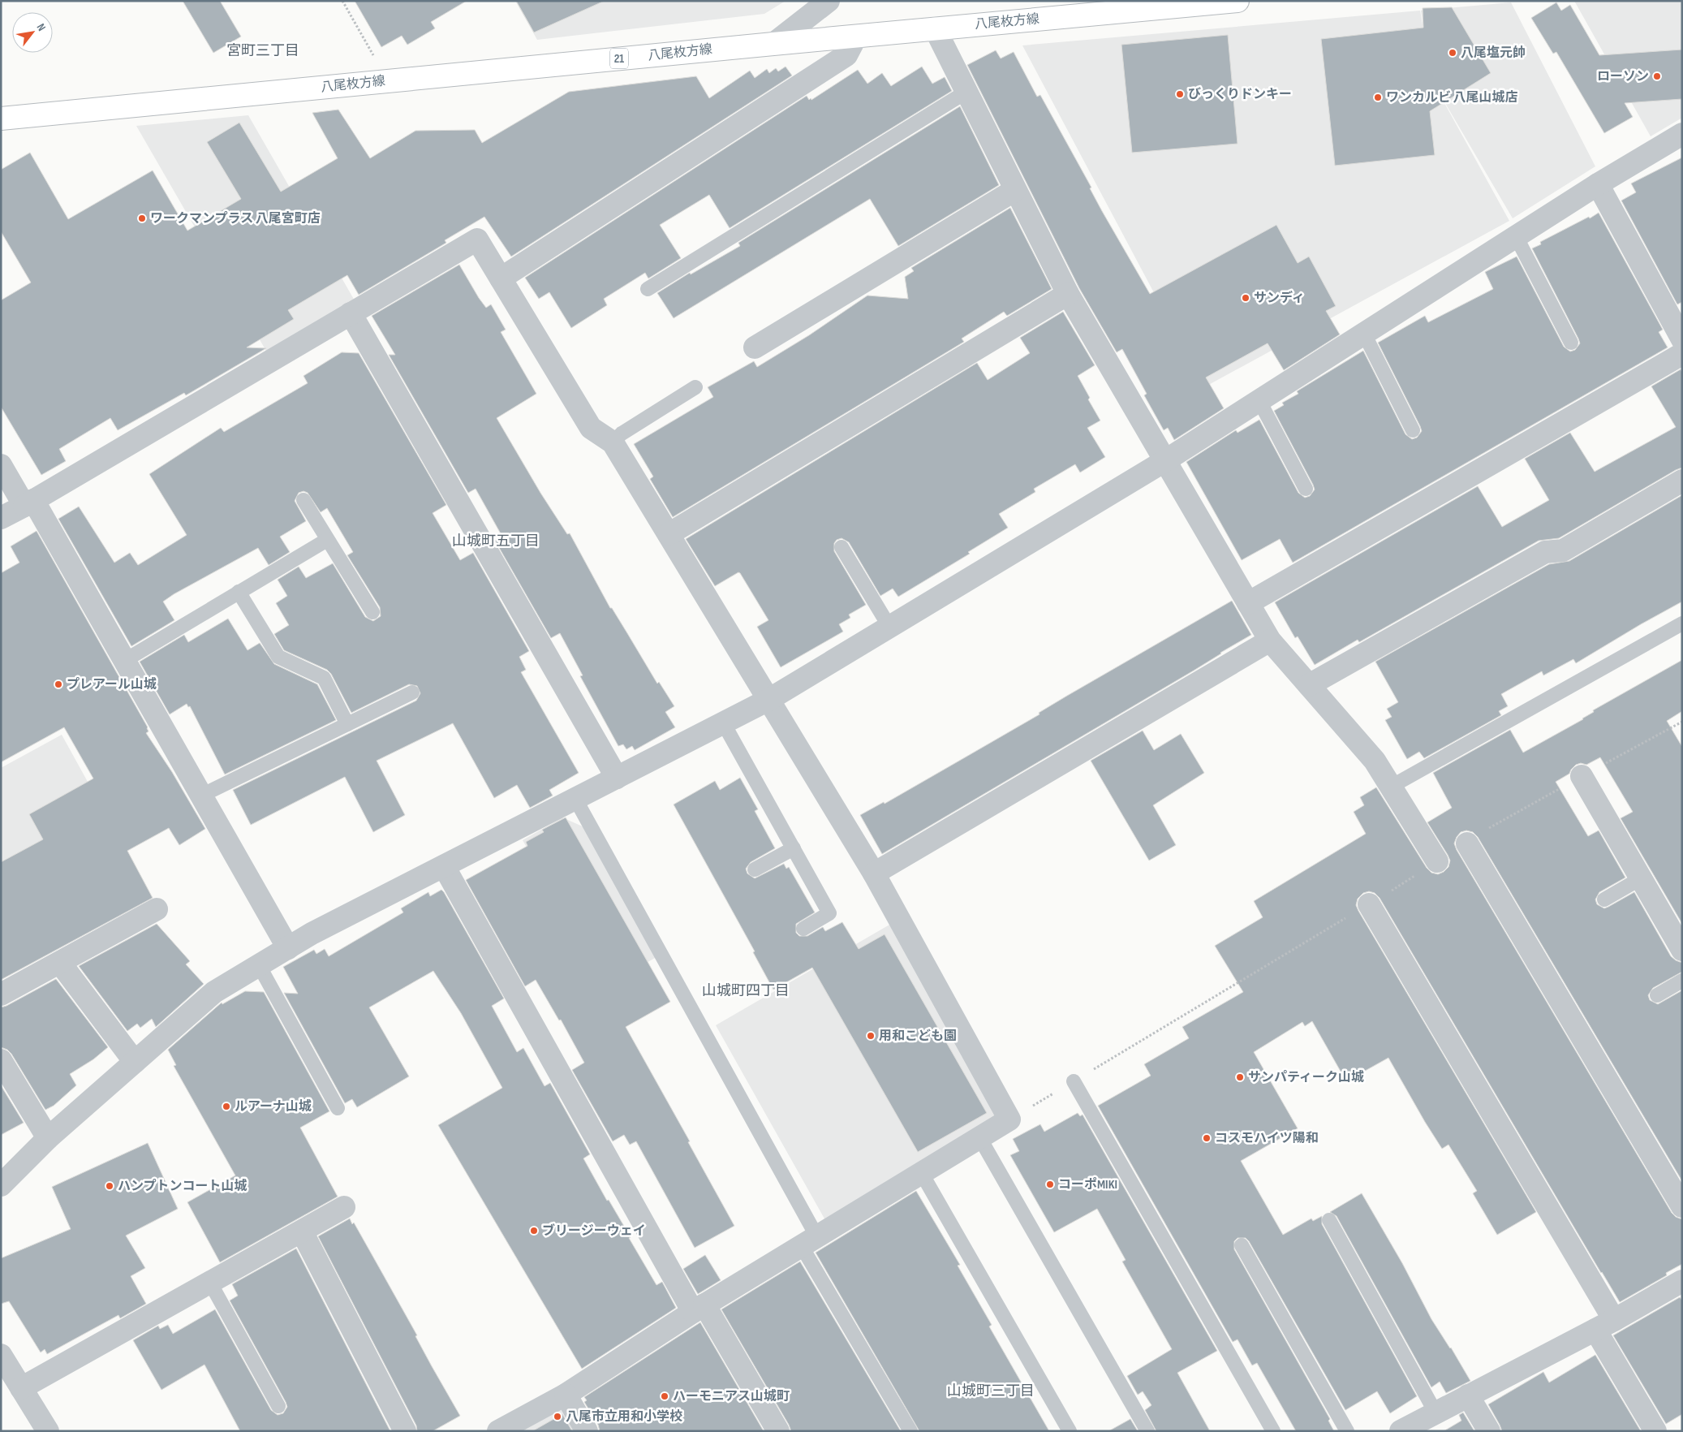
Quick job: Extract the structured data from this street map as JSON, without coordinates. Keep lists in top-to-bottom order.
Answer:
{
  "streets": {
    "main road": ["八尾枚方線", "21"]
  },
  "districts": [
    "宮町三丁目",
    "山城町五丁目",
    "山城町四丁目",
    "山城町三丁目"
  ],
  "places": [
    "八尾塩元帥",
    "ローソン",
    "びっくりドンキー",
    "ワンカルビ 八尾山城店",
    "ワークマンプラス 八尾宮町店",
    "サンディ",
    "プレアール山城",
    "用和こども園",
    "サンパティーク山城",
    "ルアーナ山城",
    "コスモハイツ陽和",
    "コーポMIKI",
    "ハンプトンコート山城",
    "ブリージーウェイ",
    "ハーモニアス山城町",
    "八尾市立用和小学校"
  ],
  "north": "top right"
}
